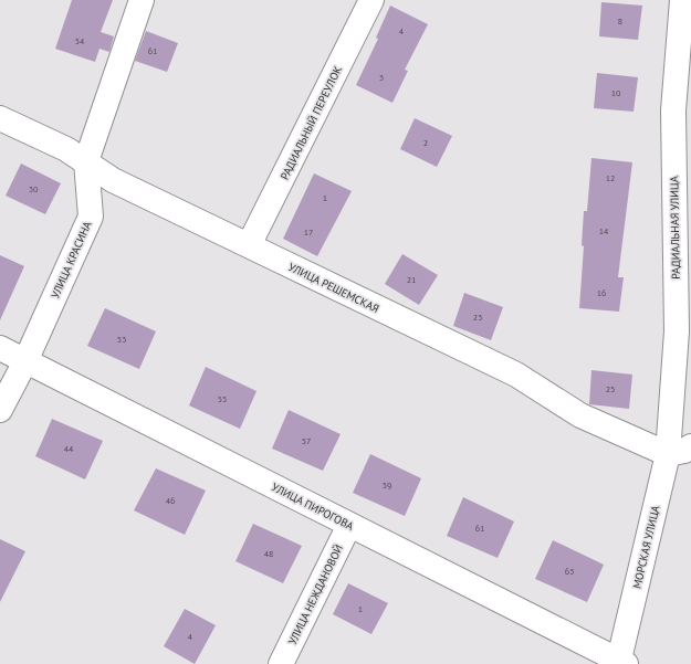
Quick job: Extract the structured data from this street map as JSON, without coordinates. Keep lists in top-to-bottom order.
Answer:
{
  "streets": {
    "street": [
      "РАДИАЛЬНЫЙ ПЕРЕУЛОК",
      "РАДИАЛЬНАЯ УЛИЦА",
      "УЛИЦА КРАСИНА",
      "УЛИЦА РЕШЕМСКАЯ",
      "УЛИЦА ПИРОГОВА",
      "МОРСКАЯ УЛИЦА",
      "УЛИЦА НЕЖДАНОВОЙ"
    ]
  },
  "crossings": [
    ["РАДИАЛЬНЫЙ ПЕРЕУЛОК", "УЛИЦА РЕШЕМСКАЯ"],
    ["РАДИАЛЬНАЯ УЛИЦА", "УЛИЦА РЕШЕМСКАЯ"],
    ["РАДИАЛЬНАЯ УЛИЦА", "МОРСКАЯ УЛИЦА"],
    ["УЛИЦА КРАСИНА", "УЛИЦА РЕШЕМСКАЯ"],
    ["УЛИЦА КРАСИНА", "УЛИЦА ПИРОГОВА"],
    ["УЛИЦА РЕШЕМСКАЯ", "МОРСКАЯ УЛИЦА"],
    ["УЛИЦА ПИРОГОВА", "МОРСКАЯ УЛИЦА"],
    ["УЛИЦА ПИРОГОВА", "УЛИЦА НЕЖДАНОВОЙ"]
  ],
  "house_numbers": [
    "8",
    "4",
    "54",
    "61",
    "3",
    "10",
    "2",
    "12",
    "30",
    "1",
    "14",
    "17",
    "21",
    "16",
    "23",
    "53",
    "25",
    "55",
    "57",
    "44",
    "59",
    "46",
    "61",
    "48",
    "63",
    "1",
    "4"
  ]
}
